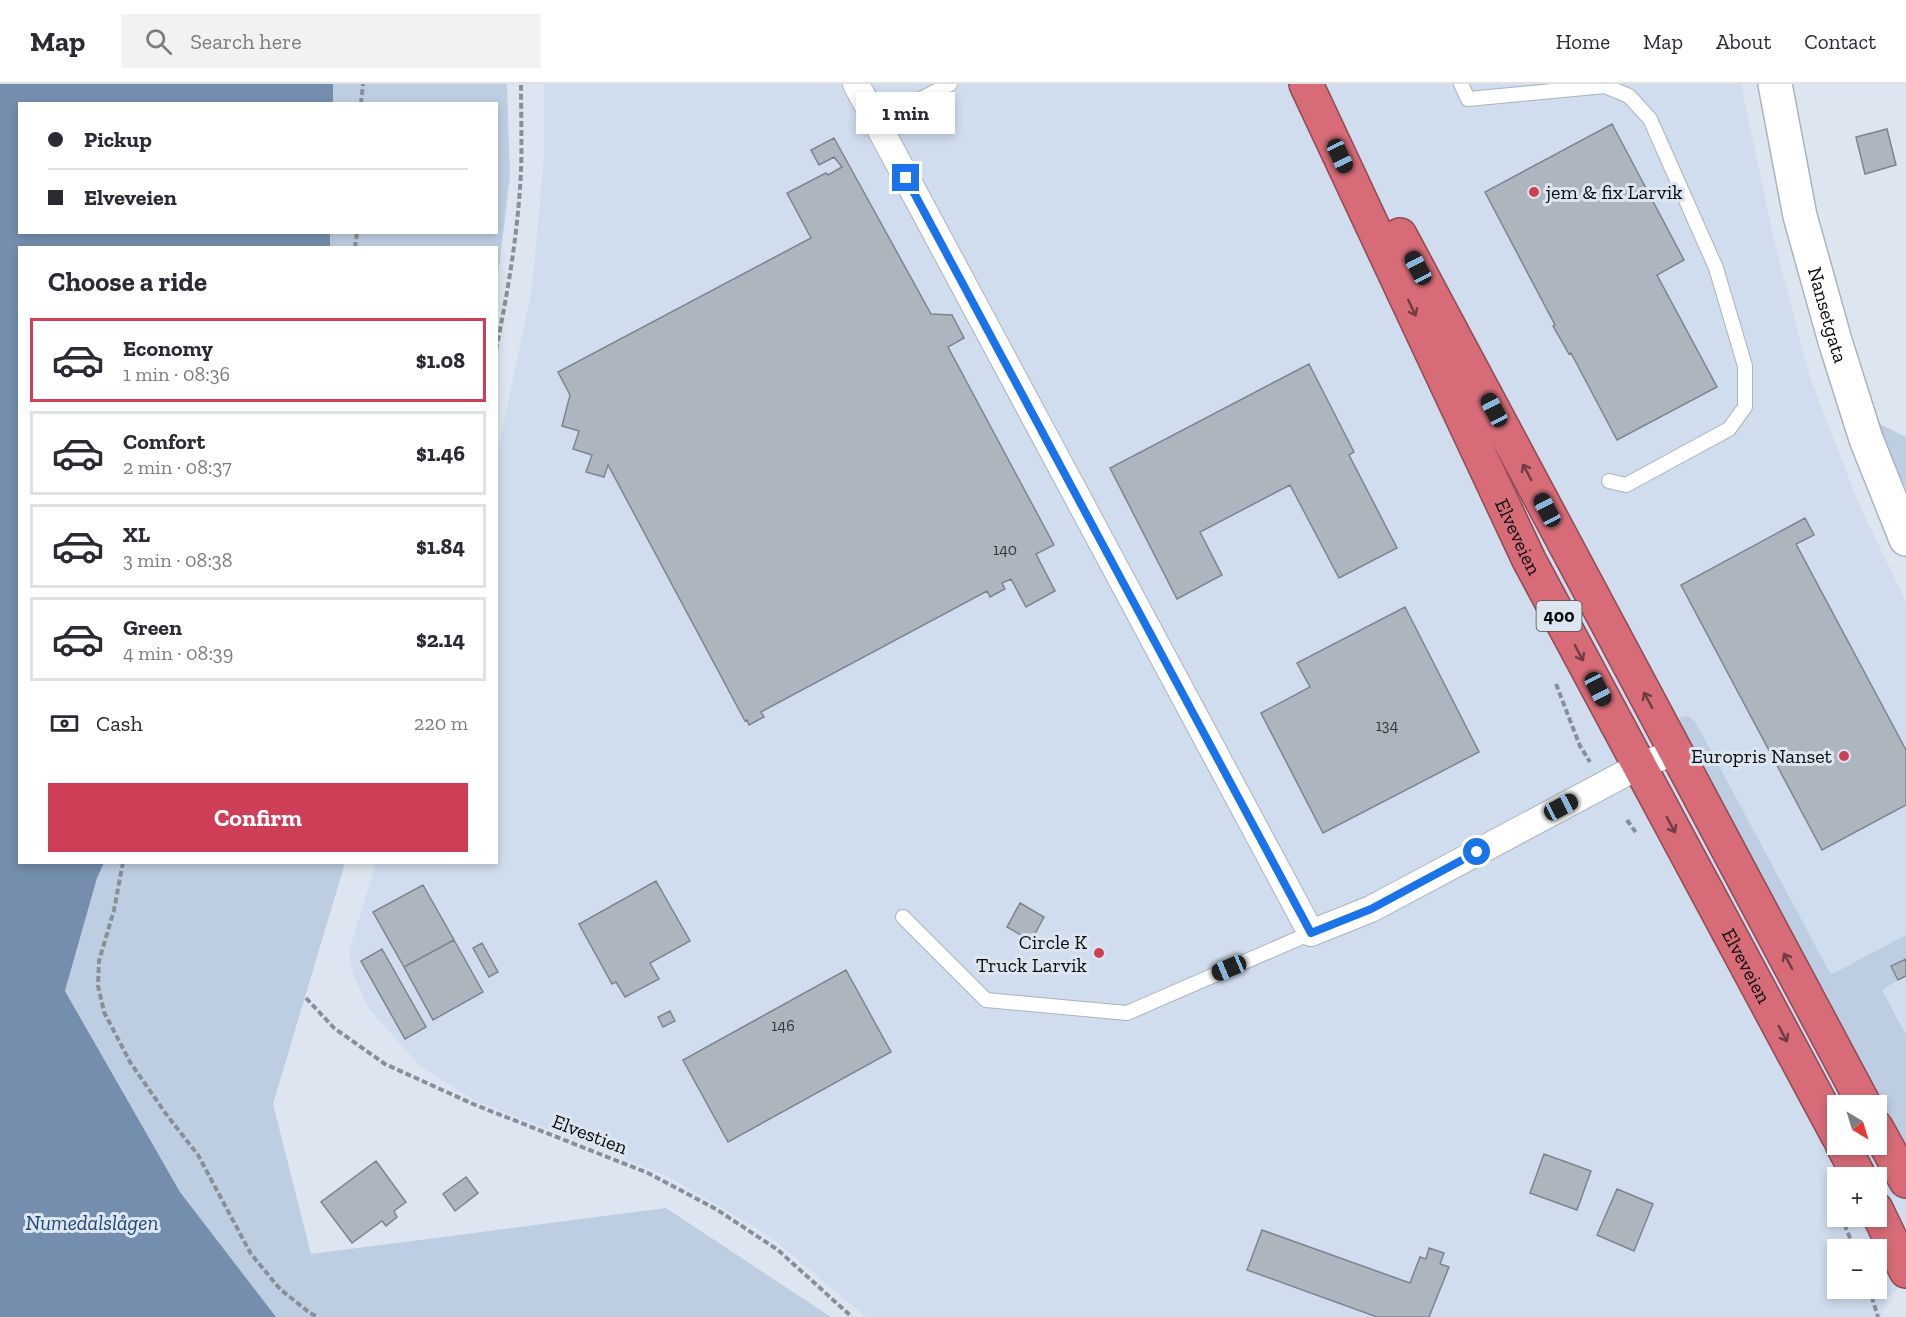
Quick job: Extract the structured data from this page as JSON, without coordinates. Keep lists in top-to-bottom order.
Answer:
{
  "streets": {
    "highway": ["Elveveien", "400"],
    "main road": ["Nansetgata"],
    "path": ["Elvestien"]
  },
  "water": ["Numedalslågen"],
  "places": ["jem & fix Larvik", "Europris Nanset", "Circle K Truck Larvik"],
  "house_numbers": ["140", "134", "146"],
  "north": "bottom right",
  "page": {
    "header": "Map",
    "search": "Search here",
    "nav": [
      "Home",
      "Map",
      "About",
      "Contact"
    ],
    "bubble": "1 min",
    "banner": ["Pickup", "Elveveien"],
    "heading": "Choose a ride",
    "list": [
      {
        "name": "Economy",
        "note": "1 min · 08:36",
        "value": "$1.08"
      },
      {
        "name": "Comfort",
        "note": "2 min · 08:37",
        "value": "$1.46"
      },
      {
        "name": "XL",
        "note": "3 min · 08:38",
        "value": "$1.84"
      },
      {
        "name": "Green",
        "note": "4 min · 08:39",
        "value": "$2.14"
      }
    ],
    "pay": ["Cash", "220 m"],
    "buttons": "Confirm",
    "map_buttons": ["+", "−"]
  }
}
